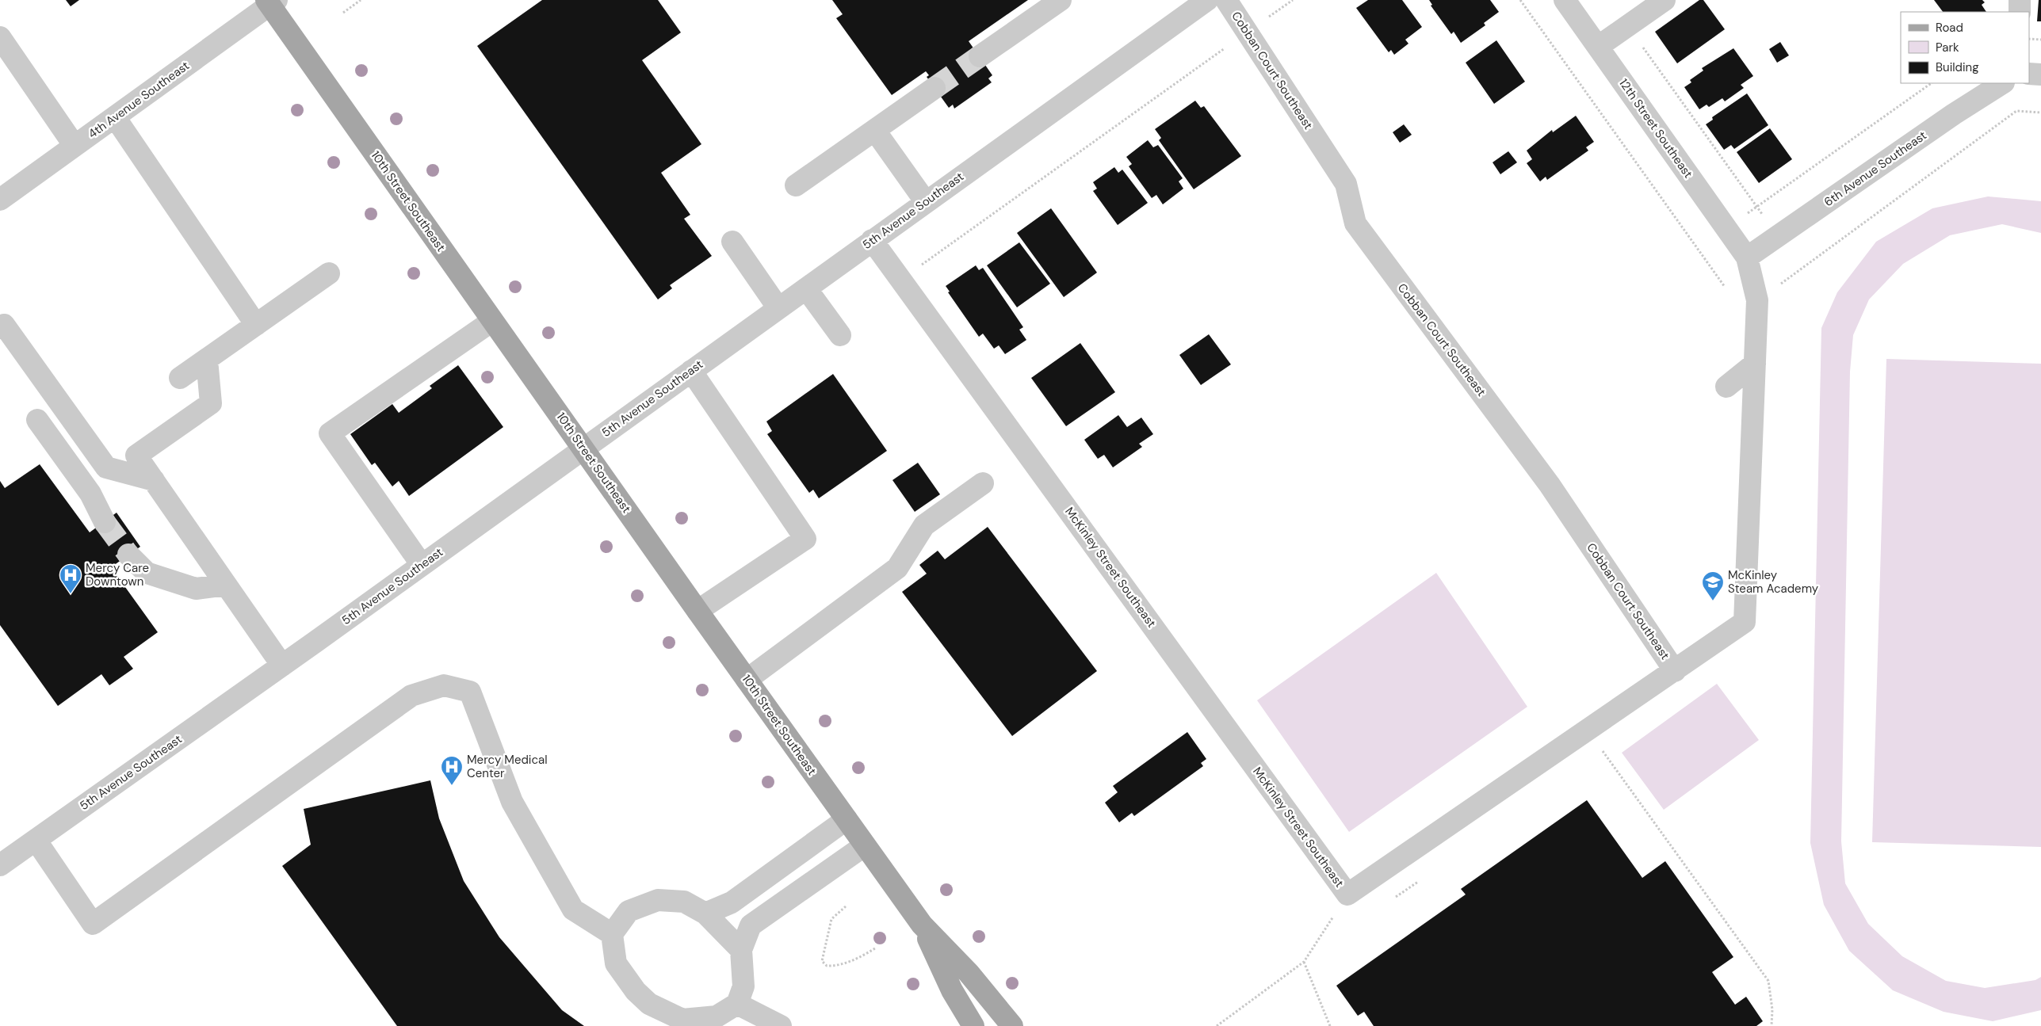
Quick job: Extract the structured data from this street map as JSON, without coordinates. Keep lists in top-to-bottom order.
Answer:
{
  "streets": {
    "main road": ["10th Street Southeast"],
    "street": [
      "Cobban Court Southeast",
      "4th Avenue Southeast",
      "12th Street Southeast",
      "6th Avenue Southeast",
      "5th Avenue Southeast",
      "McKinley Street Southeast"
    ]
  },
  "crossings": [
    ["4th Avenue Southeast", "10th Street Southeast"],
    ["12th Street Southeast", "6th Avenue Southeast"],
    ["10th Street Southeast", "5th Avenue Southeast"],
    ["5th Avenue Southeast", "McKinley Street Southeast"]
  ],
  "places": {
    "hospital": ["Mercy Care Downtown", "Mercy Medical Center"],
    "school or university": ["McKinley Steam Academy"]
  },
  "legend": ["Road", "Park", "Building"]
}
